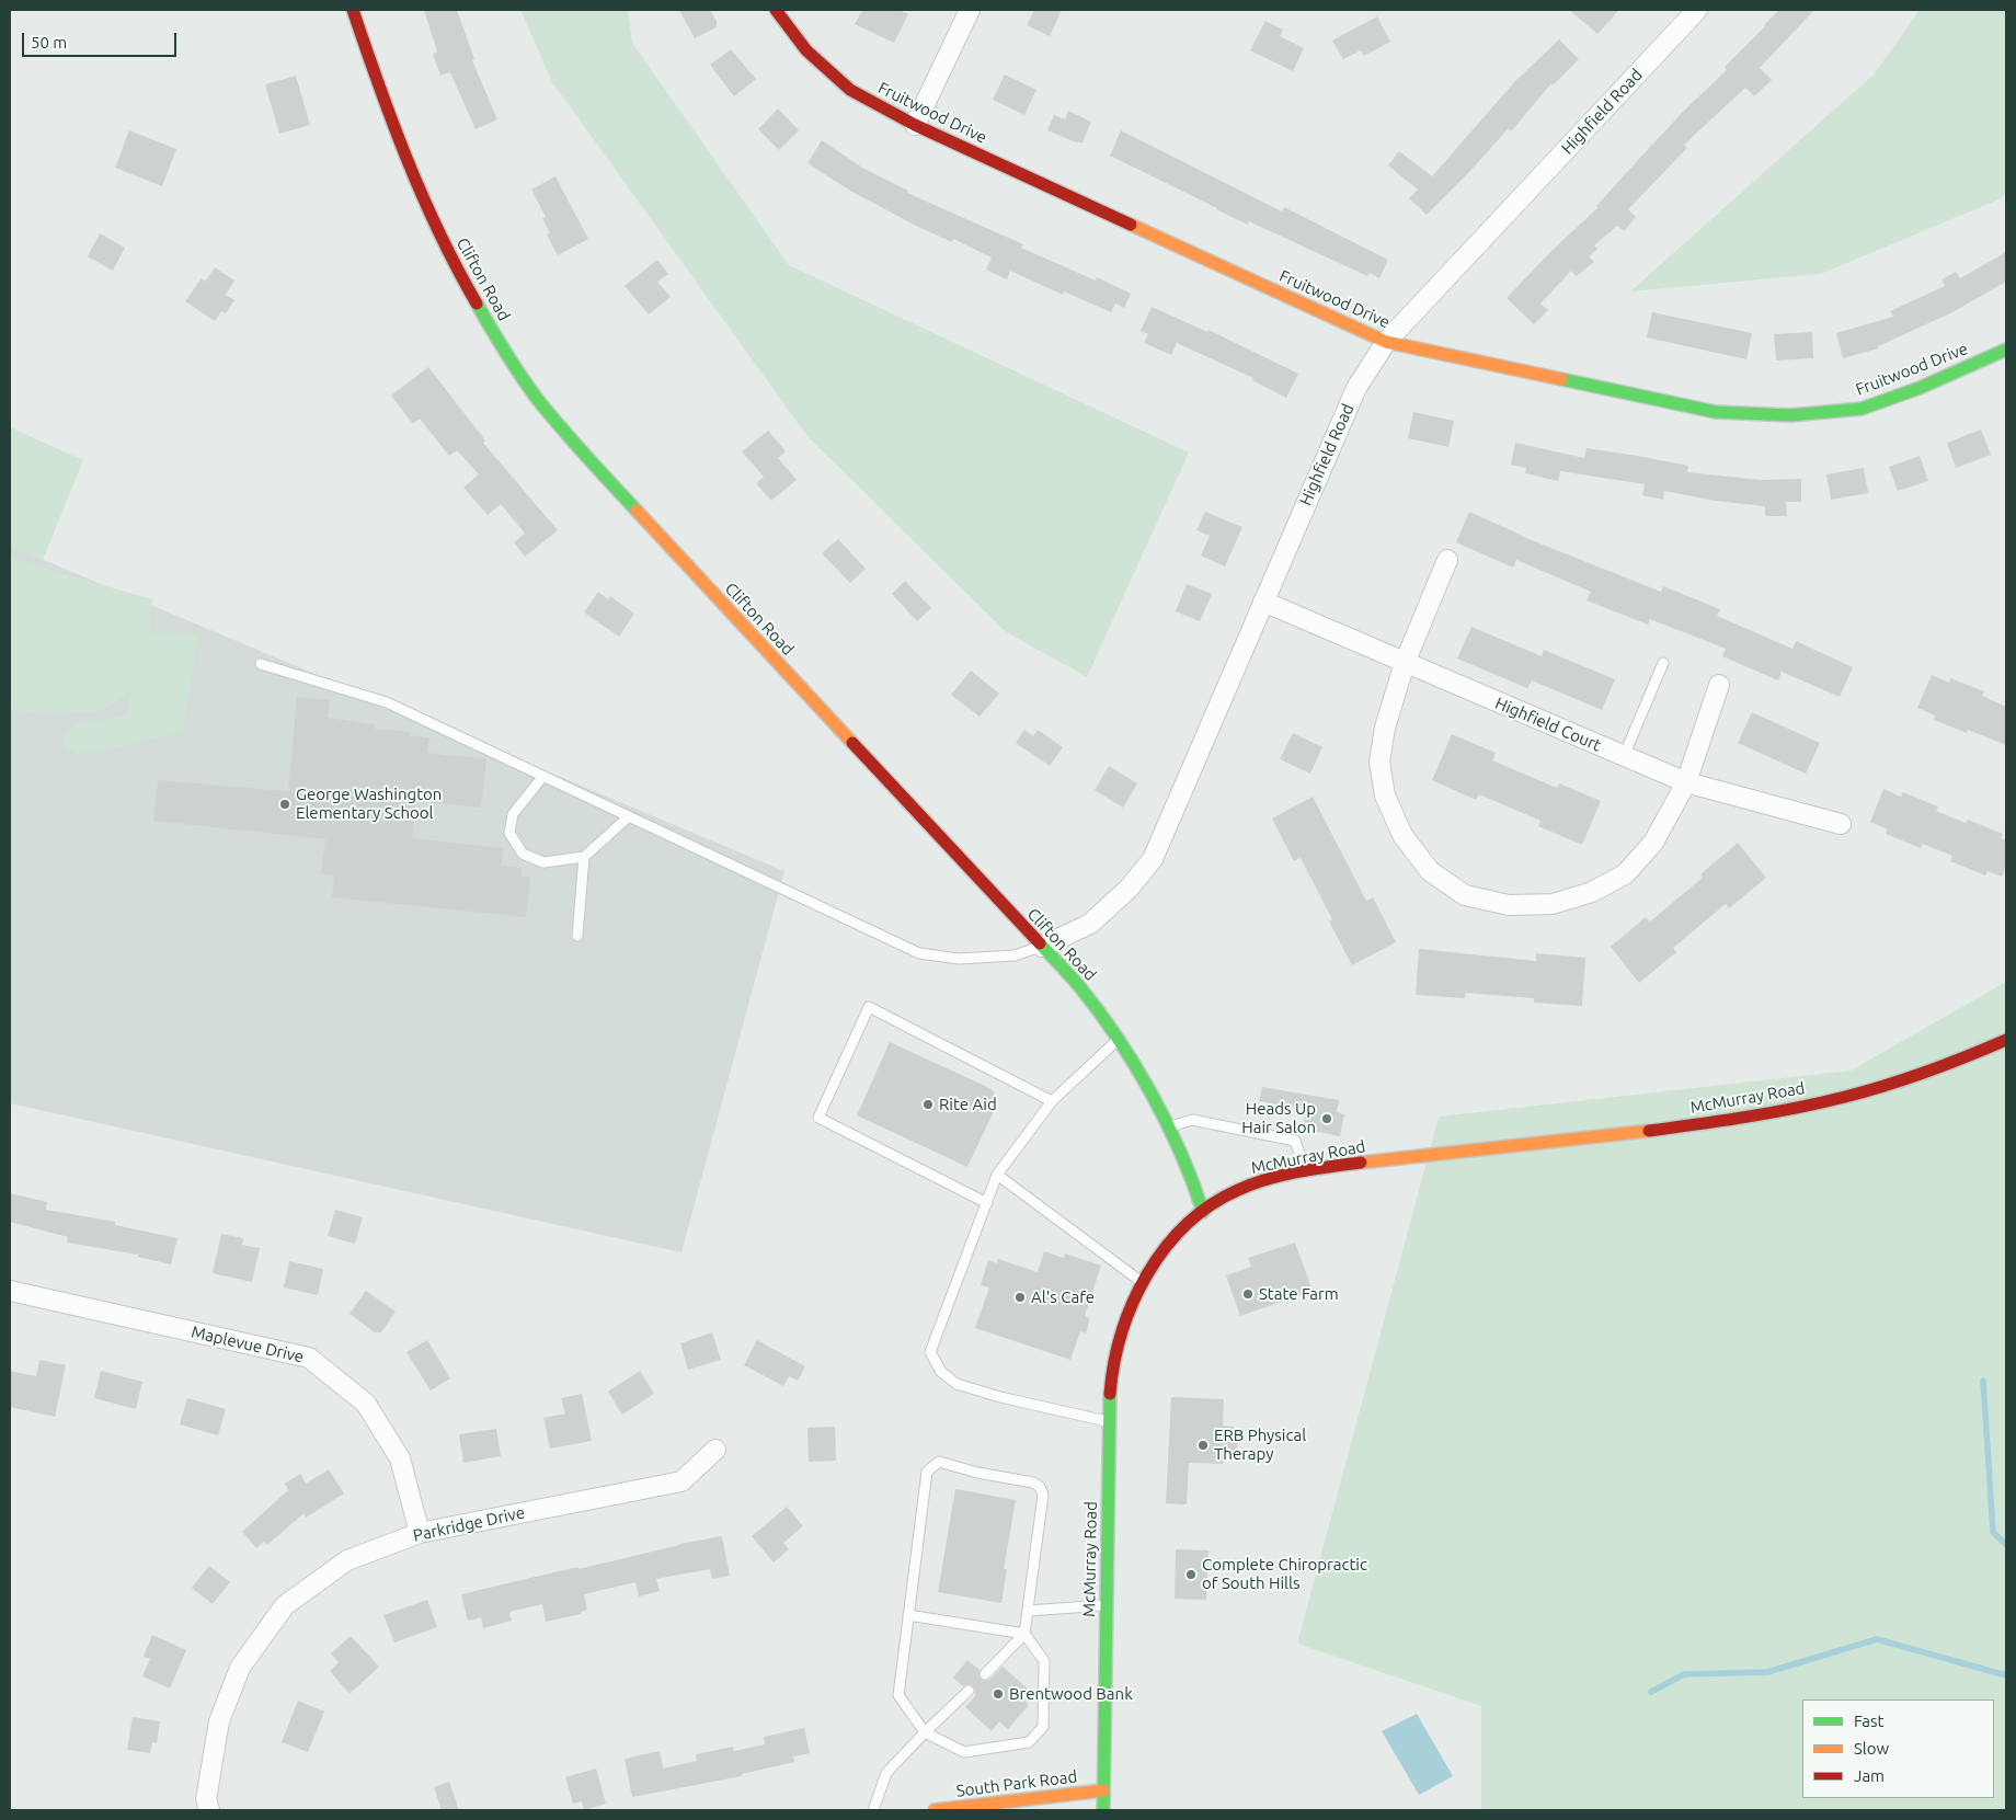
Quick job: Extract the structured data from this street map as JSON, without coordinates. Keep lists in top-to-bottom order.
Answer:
{
  "streets": {
    "main road": [
      "Fruitwood Drive",
      "Clifton Road",
      "McMurray Road",
      "South Park Road"
    ],
    "street": [
      "Highfield Road",
      "Highfield Court",
      "Maplevue Drive",
      "Parkridge Drive"
    ]
  },
  "crossings": [
    ["Highfield Road", "Fruitwood Drive"],
    ["Highfield Road", "Clifton Road"],
    ["Highfield Road", "Highfield Court"],
    ["Clifton Road", "McMurray Road"],
    ["McMurray Road", "South Park Road"],
    ["Maplevue Drive", "Parkridge Drive"]
  ],
  "places": [
    "George Washington Elementary School",
    "Rite Aid",
    "Heads Up Hair Salon",
    "State Farm",
    "Al's Cafe",
    "ERB Physical Therapy",
    "Complete Chiropractic of South Hills",
    "Brentwood Bank"
  ],
  "legend": ["Fast", "Slow", "Jam"],
  "scale_bar": "50 m"
}
